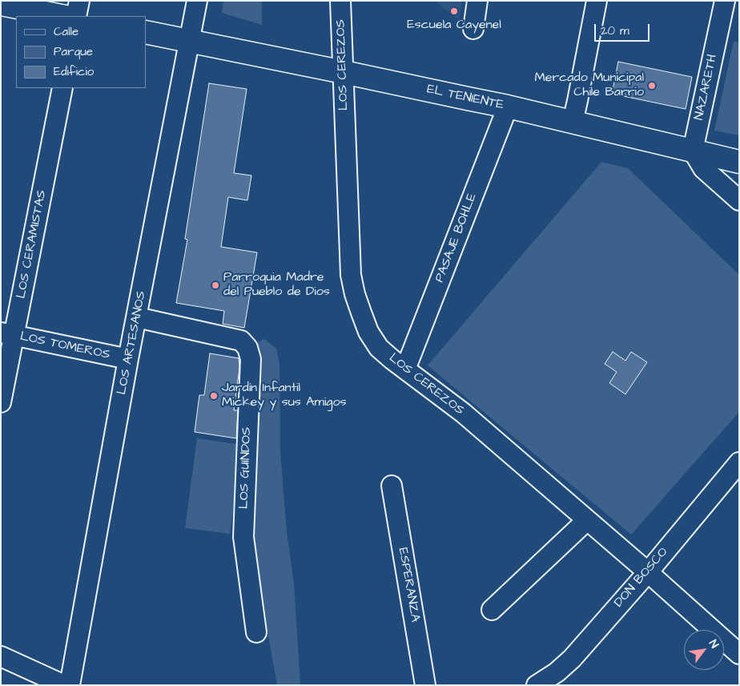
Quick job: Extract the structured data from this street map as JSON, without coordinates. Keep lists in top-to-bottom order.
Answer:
{
  "streets": {
    "main road": ["EL TENIENTE"],
    "street": [
      "LOS CEREZOS",
      "NAZARETH",
      "PASAJE BOHLE",
      "LOS CERAMISTAS",
      "LOS ARTESANOS",
      "LOS TOMEROS",
      "LOS GUINDOS",
      "DON BOSCO",
      "ESPERANZA"
    ]
  },
  "crossings": [
    ["LOS CEREZOS", "EL TENIENTE"],
    ["LOS CEREZOS", "PASAJE BOHLE"],
    ["LOS CEREZOS", "DON BOSCO"],
    ["NAZARETH", "EL TENIENTE"],
    ["EL TENIENTE", "PASAJE BOHLE"],
    ["EL TENIENTE", "LOS ARTESANOS"],
    ["LOS CERAMISTAS", "LOS TOMEROS"],
    ["LOS ARTESANOS", "LOS TOMEROS"],
    ["LOS ARTESANOS", "LOS GUINDOS"]
  ],
  "places": [
    "Escuela Cayenel",
    "Mercado Municipal Chile Barrio",
    "Parroquia Madre del Pueblo de Dios",
    "Jardín Infantil Mickey y sus Amigos"
  ],
  "legend": ["Calle", "Parque", "Edificio"],
  "scale_bar": "20 m",
  "north": "top right"
}
